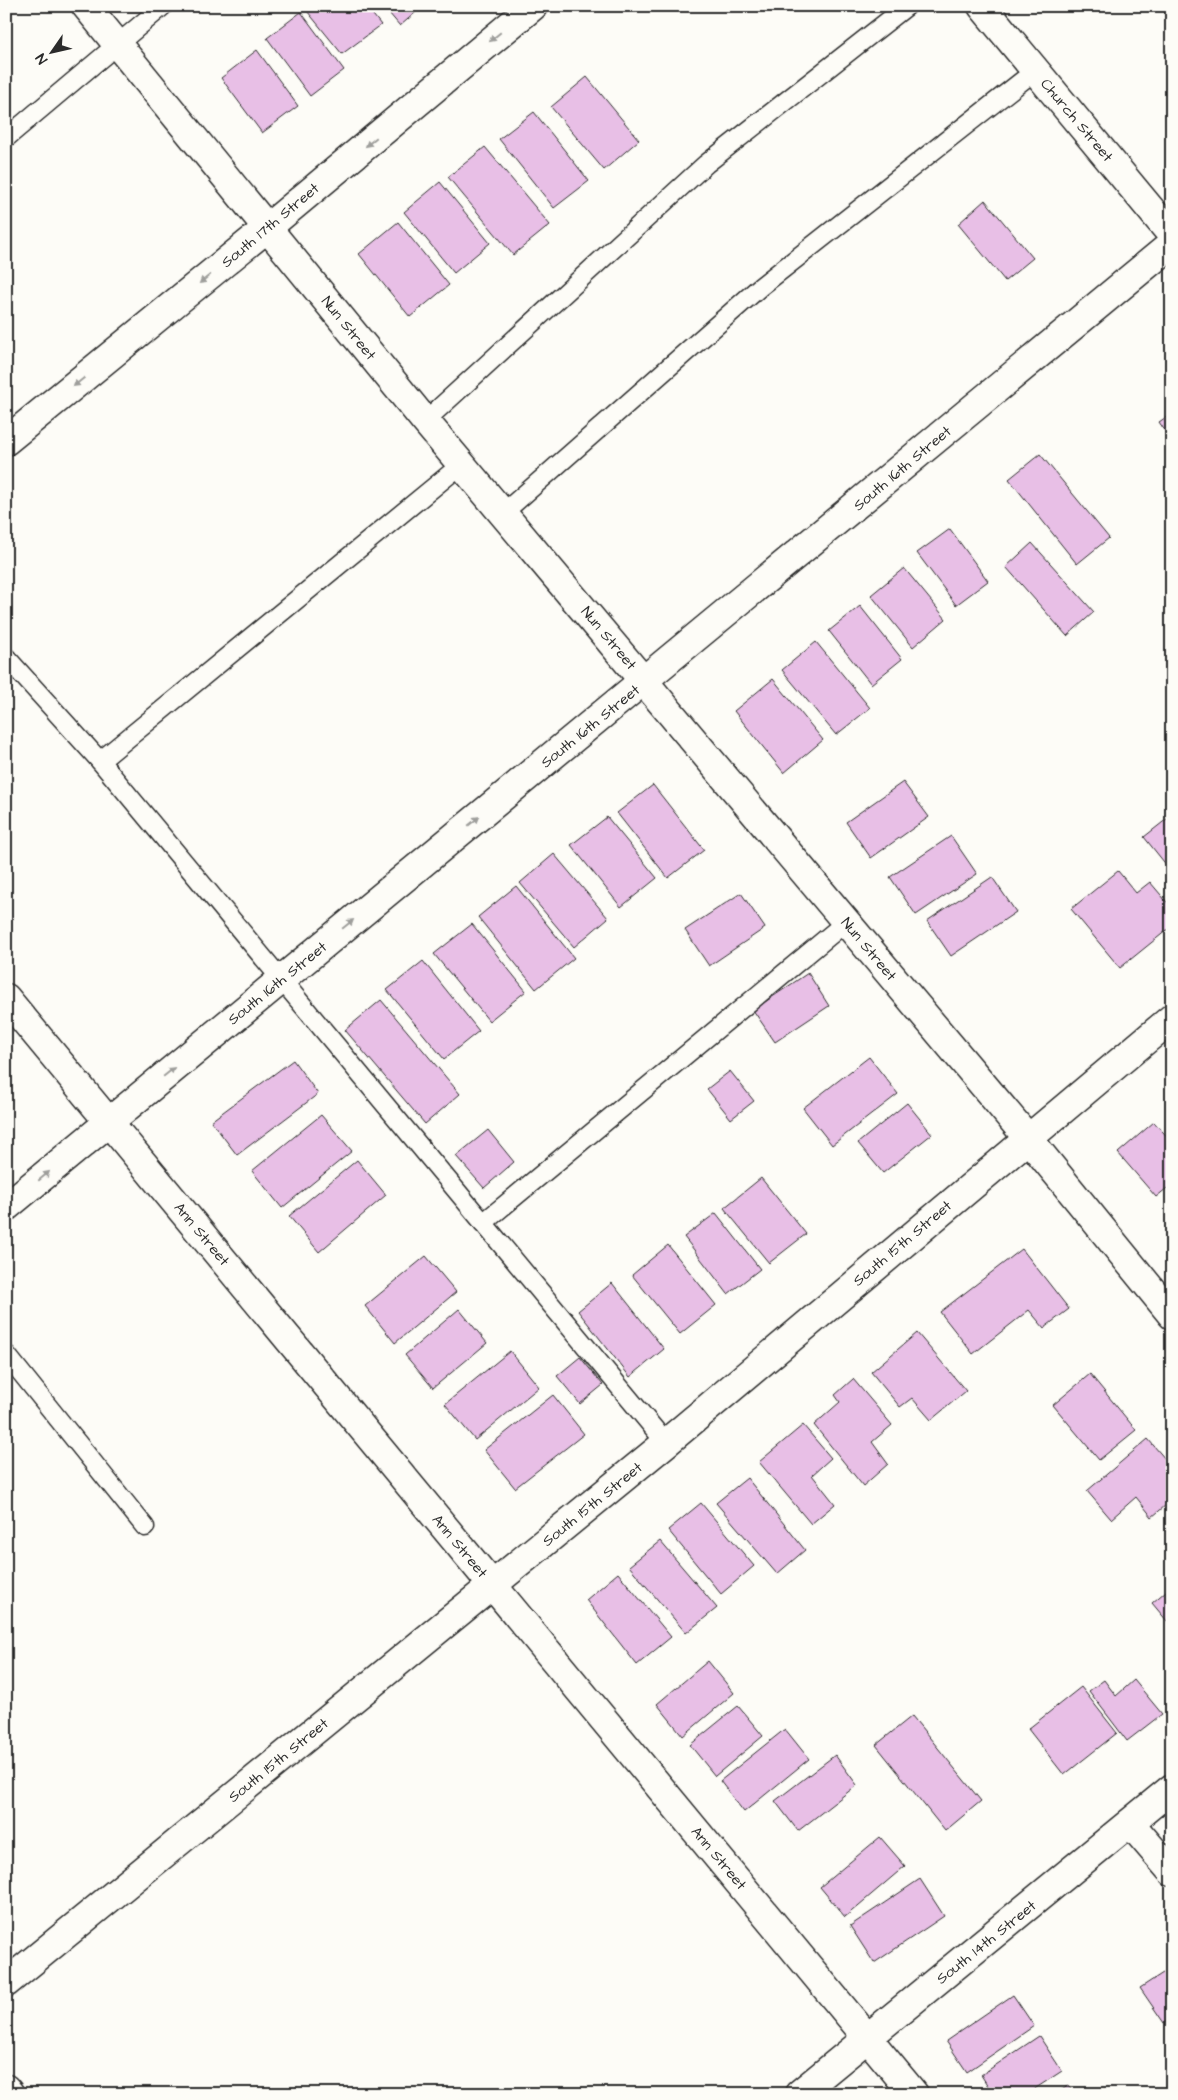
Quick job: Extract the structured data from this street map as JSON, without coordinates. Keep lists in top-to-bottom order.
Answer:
{
  "streets": {
    "street": [
      "Church Street",
      "South 17th Street",
      "Nun Street",
      "South 16th Street",
      "Ann Street",
      "South 15th Street",
      "South 14th Street"
    ]
  },
  "crossings": [
    ["South 17th Street", "Nun Street"],
    ["Nun Street", "South 16th Street"],
    ["Nun Street", "South 15th Street"],
    ["South 16th Street", "Ann Street"],
    ["Ann Street", "South 15th Street"],
    ["Ann Street", "South 14th Street"]
  ],
  "one_way": ["South 17th Street", "South 16th Street"],
  "north": "bottom left"
}
